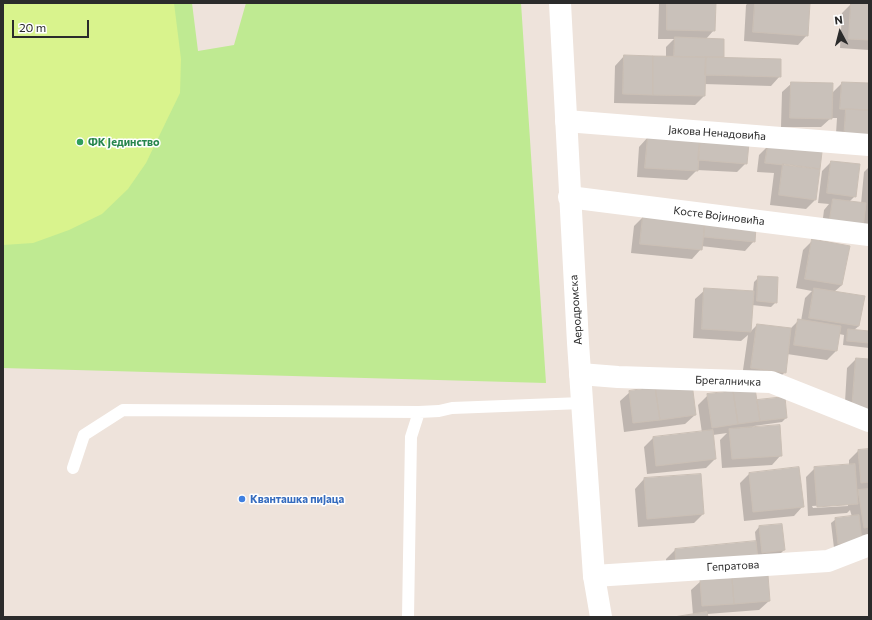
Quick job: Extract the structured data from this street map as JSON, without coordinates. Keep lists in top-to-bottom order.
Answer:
{
  "streets": {
    "street": [
      "Јакова Ненадовића",
      "Косте Војиновића",
      "Аеродромска",
      "Брегалничка",
      "Гепратова"
    ]
  },
  "crossings": [
    ["Јакова Ненадовића", "Аеродромска"],
    ["Косте Војиновића", "Аеродромска"],
    ["Аеродромска", "Брегалничка"],
    ["Аеродромска", "Гепратова"]
  ],
  "places": ["ФК Јединство", "Кванташка пијаца"],
  "scale_bar": "20 m",
  "north": "top"
}
